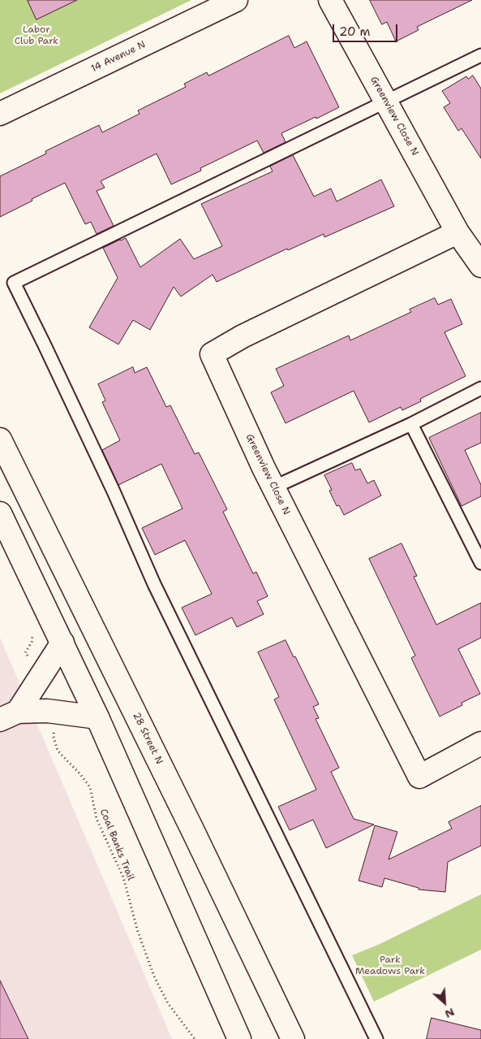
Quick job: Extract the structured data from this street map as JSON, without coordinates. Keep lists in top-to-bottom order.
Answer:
{
  "streets": {
    "street": ["14 Avenue N", "Greenview Close N", "28 Street N"],
    "path": ["Coal Banks Trail"]
  },
  "parks": ["Labor Club Park", "Park Meadows Park"],
  "scale_bar": "20 m",
  "north": "bottom right"
}
